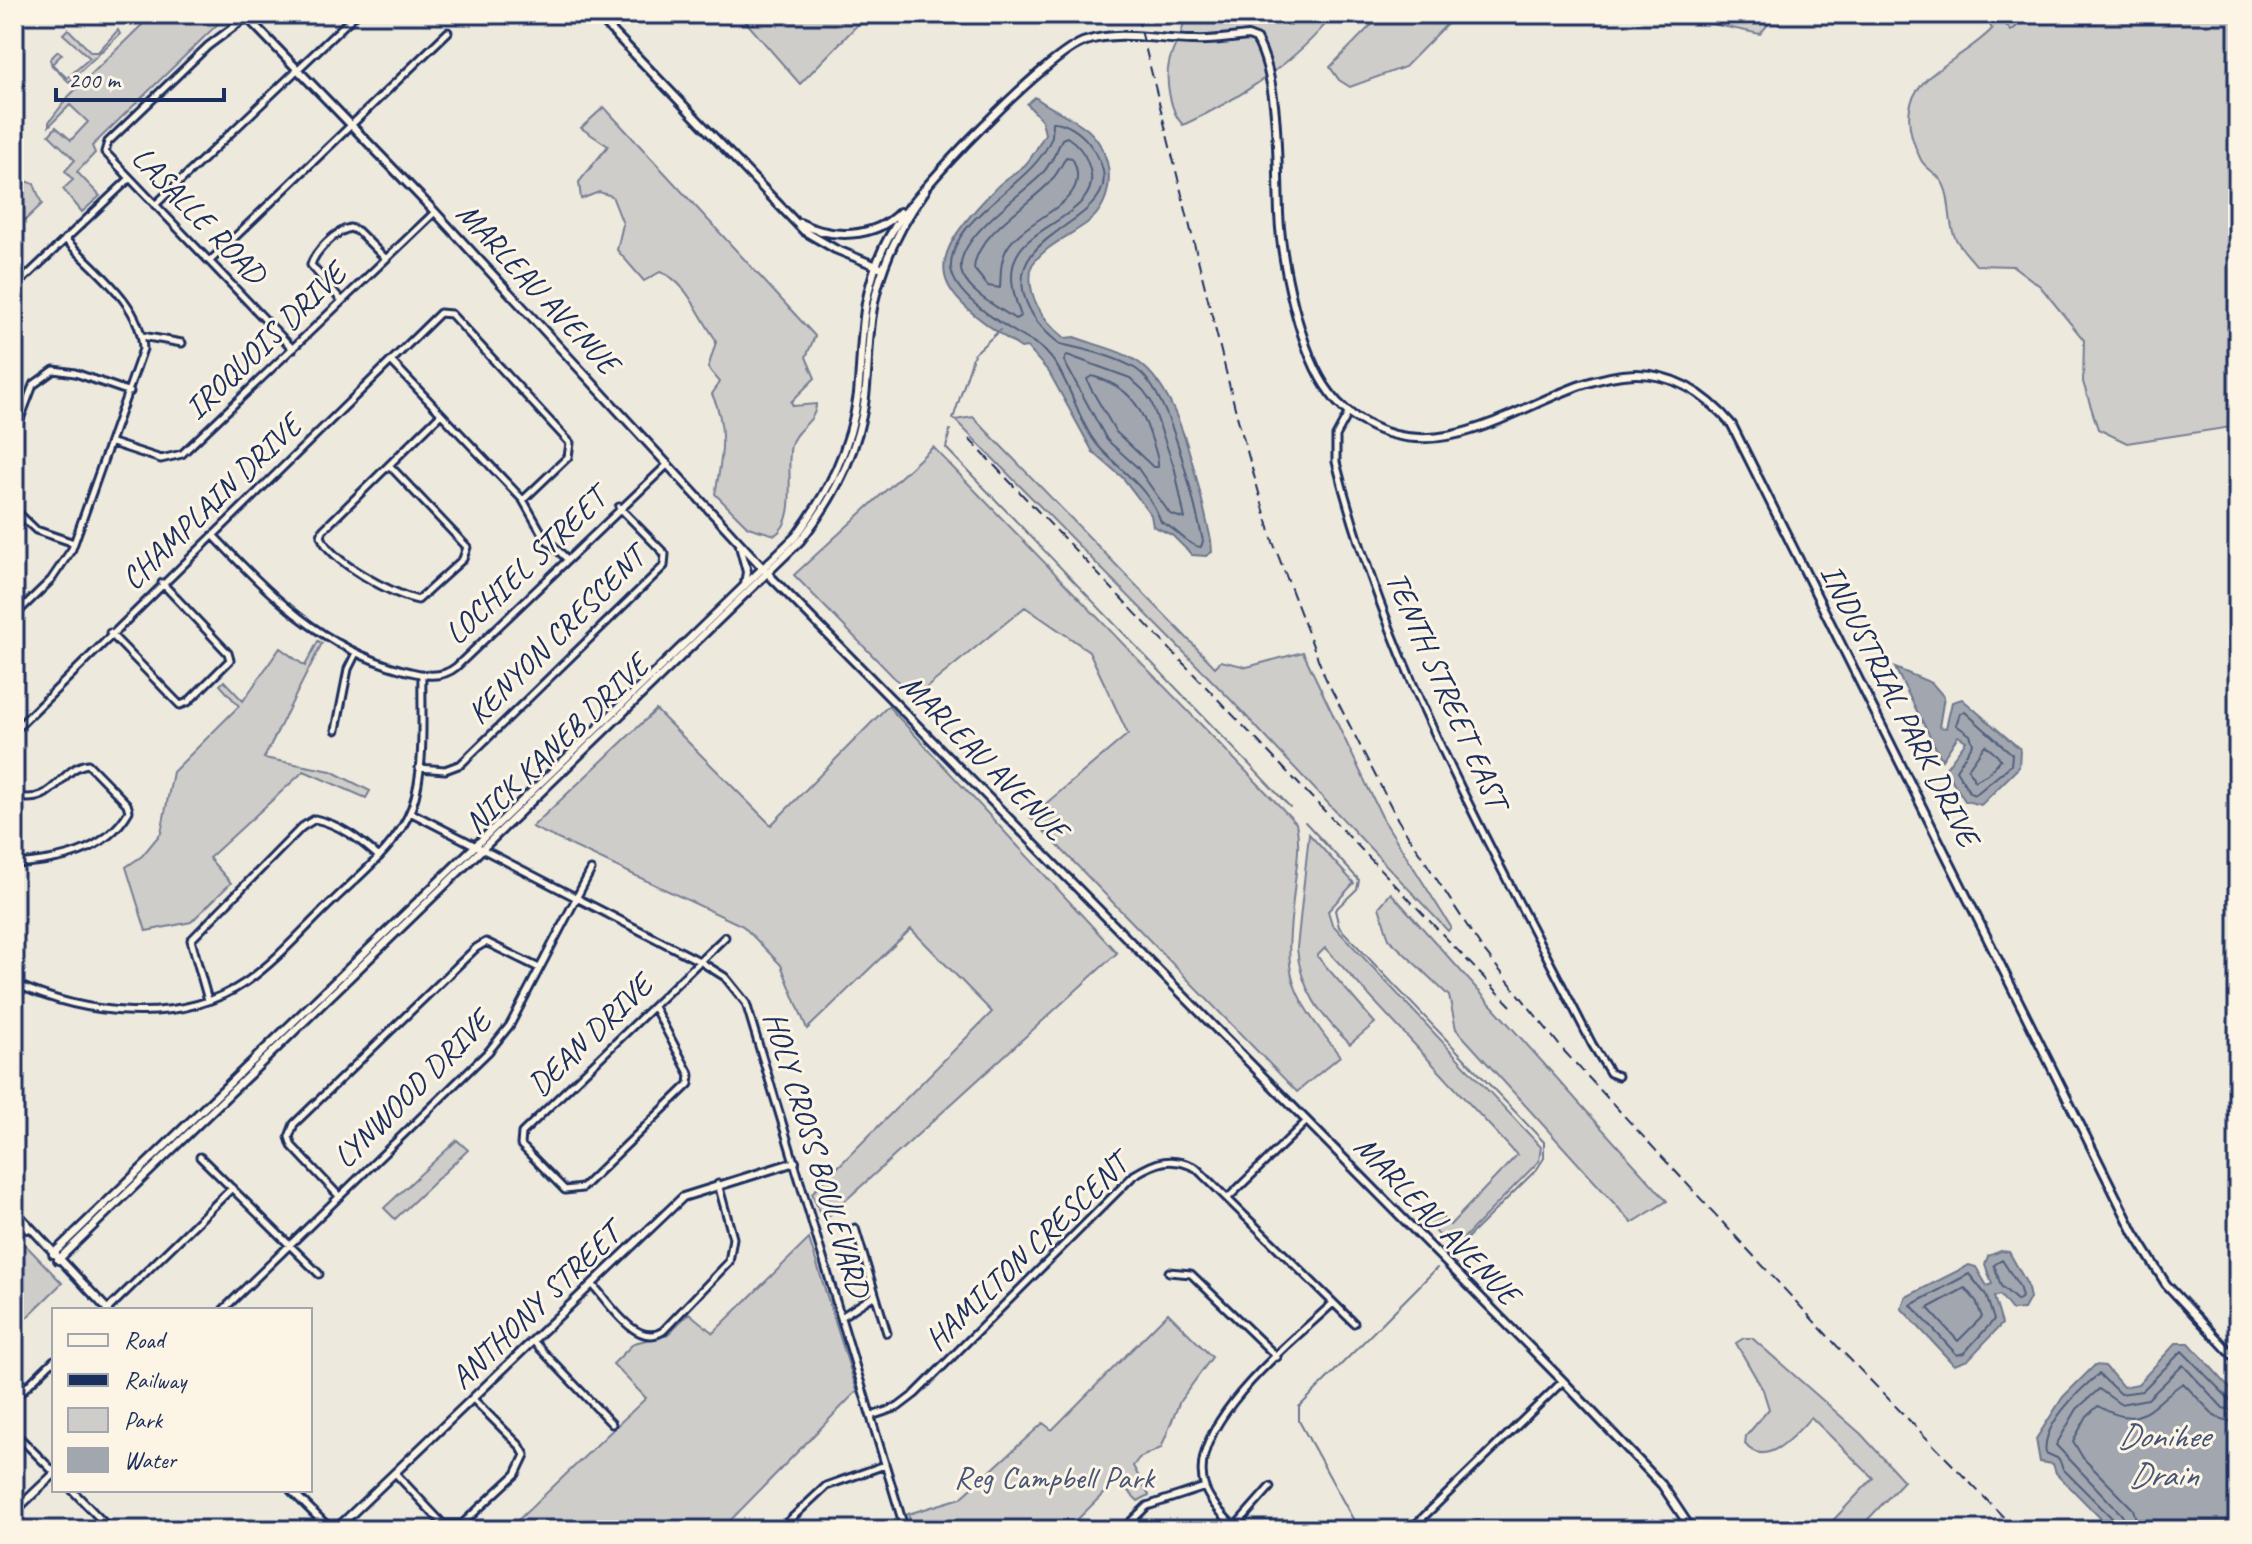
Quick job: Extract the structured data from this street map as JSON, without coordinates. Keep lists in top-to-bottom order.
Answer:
{
  "streets": {
    "street": [
      "LASALLE ROAD",
      "MARLEAU AVENUE",
      "IROQUOIS DRIVE",
      "CHAMPLAIN DRIVE",
      "LOCHIEL STREET",
      "KENYON CRESCENT",
      "TENTH STREET EAST",
      "INDUSTRIAL PARK DRIVE",
      "NICK KANEB DRIVE",
      "DEAN DRIVE",
      "LYNWOOD DRIVE",
      "HOLY CROSS BOULEVARD",
      "HAMILTON CRESCENT",
      "ANTHONY STREET"
    ]
  },
  "crossings": [
    ["LASALLE ROAD", "MARLEAU AVENUE"],
    ["LASALLE ROAD", "IROQUOIS DRIVE"],
    ["MARLEAU AVENUE", "IROQUOIS DRIVE"],
    ["MARLEAU AVENUE", "LOCHIEL STREET"],
    ["MARLEAU AVENUE", "NICK KANEB DRIVE"],
    ["CHAMPLAIN DRIVE", "LOCHIEL STREET"],
    ["LOCHIEL STREET", "KENYON CRESCENT"],
    ["TENTH STREET EAST", "INDUSTRIAL PARK DRIVE"],
    ["TENTH STREET EAST", "NICK KANEB DRIVE"],
    ["INDUSTRIAL PARK DRIVE", "NICK KANEB DRIVE"],
    ["NICK KANEB DRIVE", "HOLY CROSS BOULEVARD"],
    ["DEAN DRIVE", "HOLY CROSS BOULEVARD"],
    ["LYNWOOD DRIVE", "HOLY CROSS BOULEVARD"],
    ["HOLY CROSS BOULEVARD", "HAMILTON CRESCENT"],
    ["HOLY CROSS BOULEVARD", "ANTHONY STREET"]
  ],
  "water": ["Donihee Drain"],
  "parks": ["Reg Campbell Park"],
  "legend": [
    "Road",
    "Railway",
    "Park",
    "Water"
  ],
  "scale_bar": "200 m"
}
